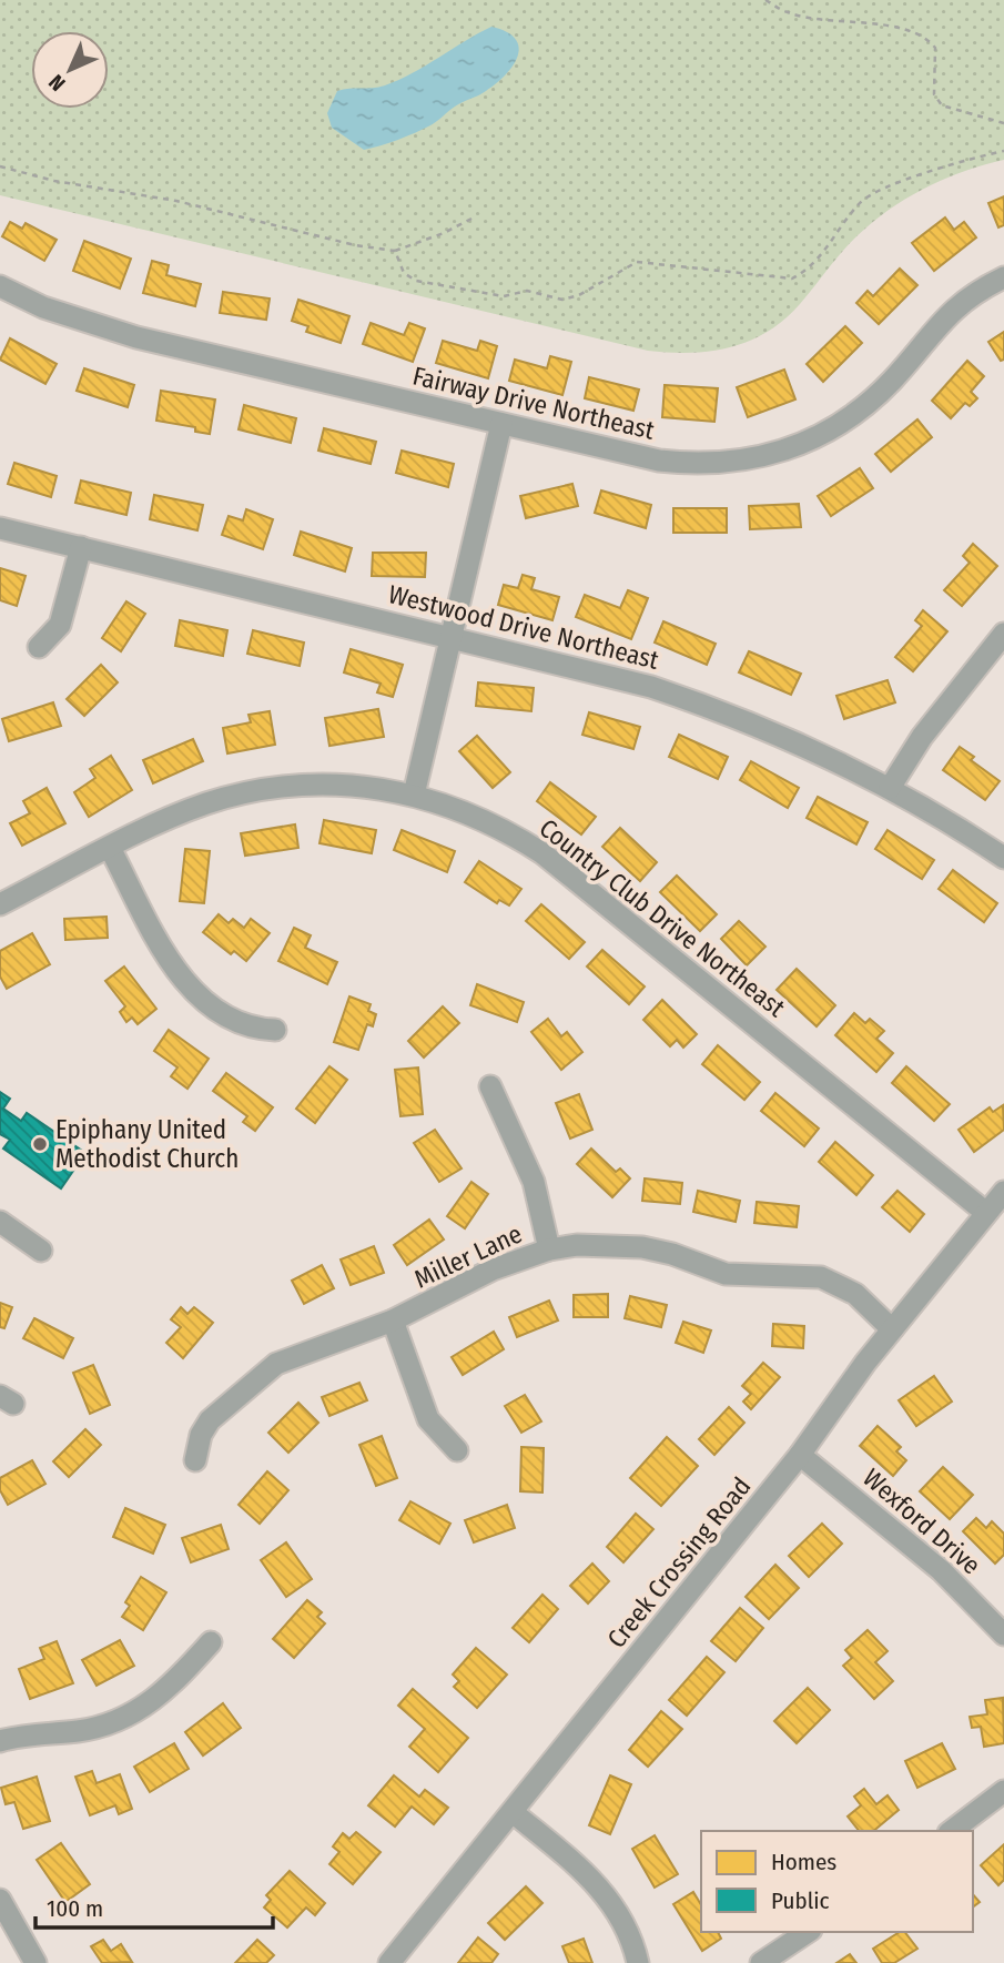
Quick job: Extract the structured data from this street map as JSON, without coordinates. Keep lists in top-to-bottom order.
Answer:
{
  "streets": {
    "street": [
      "Fairway Drive Northeast",
      "Westwood Drive Northeast",
      "Country Club Drive Northeast",
      "Miller Lane",
      "Wexford Drive",
      "Creek Crossing Road"
    ]
  },
  "crossings": [
    ["Country Club Drive Northeast", "Creek Crossing Road"],
    ["Miller Lane", "Creek Crossing Road"],
    ["Wexford Drive", "Creek Crossing Road"]
  ],
  "places": ["Epiphany United Methodist Church"],
  "legend": ["Homes", "Public"],
  "scale_bar": "100 m",
  "north": "bottom left"
}
